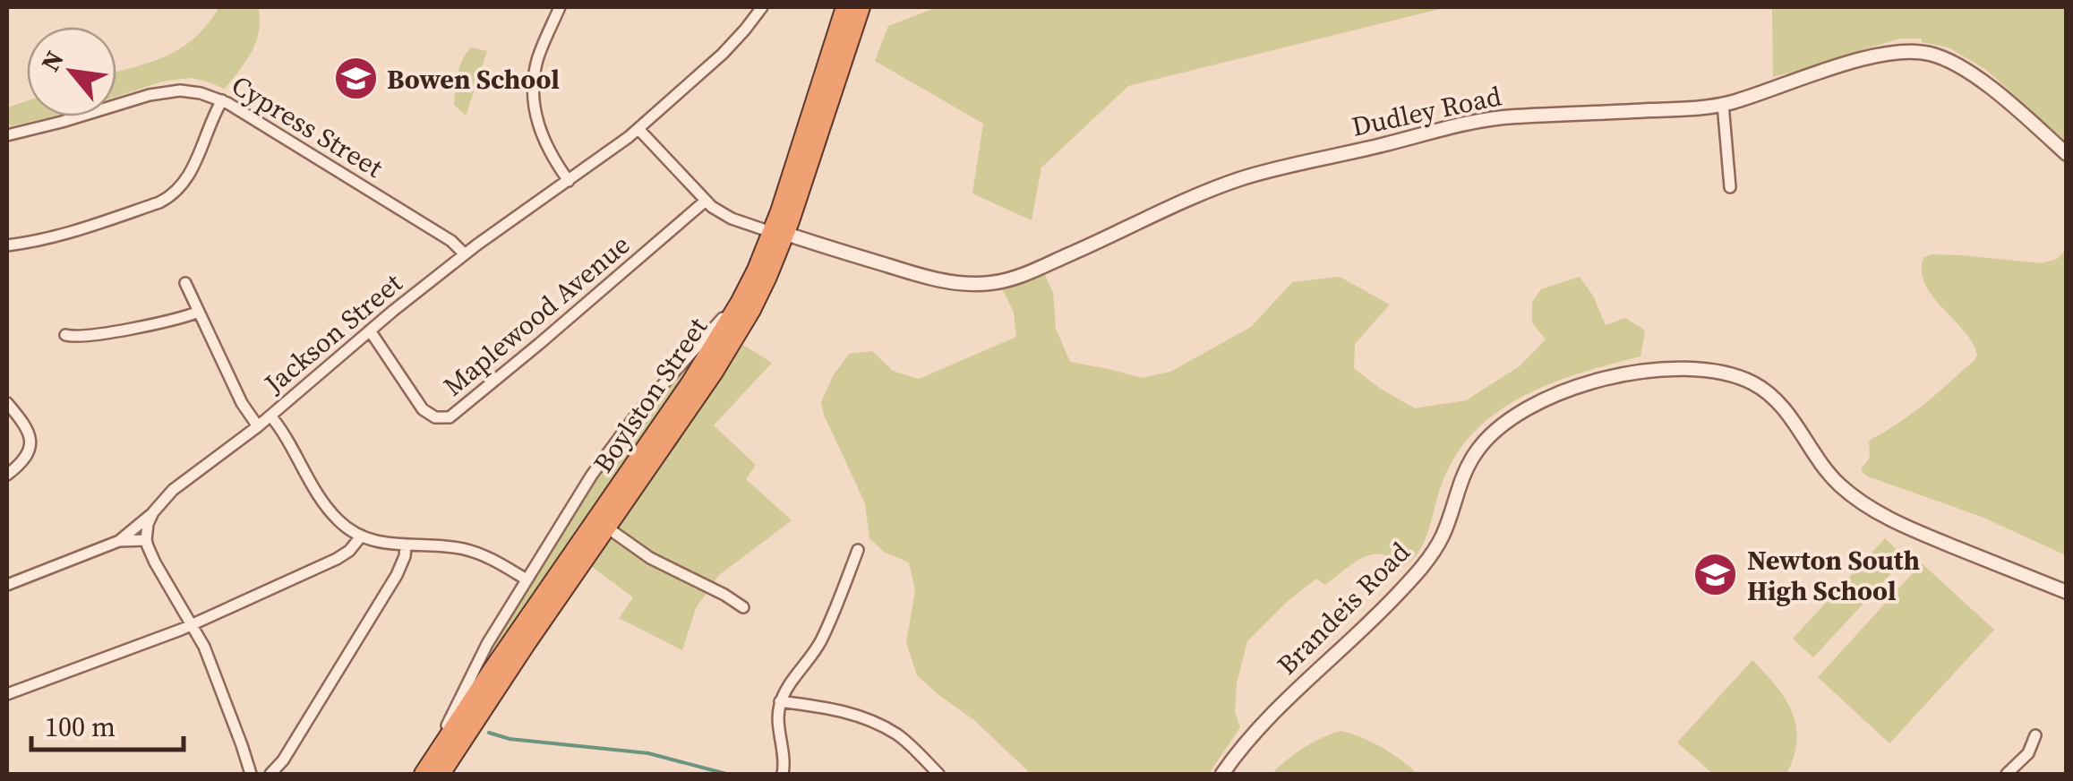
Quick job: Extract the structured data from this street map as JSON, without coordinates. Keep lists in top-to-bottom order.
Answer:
{
  "streets": {
    "highway": ["Boylston Street"],
    "street": [
      "Dudley Road",
      "Cypress Street",
      "Maplewood Avenue",
      "Jackson Street",
      "Brandeis Road"
    ]
  },
  "crossings": [
    ["Dudley Road", "Maplewood Avenue"],
    ["Dudley Road", "Jackson Street"],
    ["Dudley Road", "Boylston Street"],
    ["Cypress Street", "Jackson Street"],
    ["Maplewood Avenue", "Jackson Street"]
  ],
  "places": {
    "school or university": ["Bowen School", "Newton South High School"]
  },
  "scale_bar": "100 m",
  "north": "top left"
}
